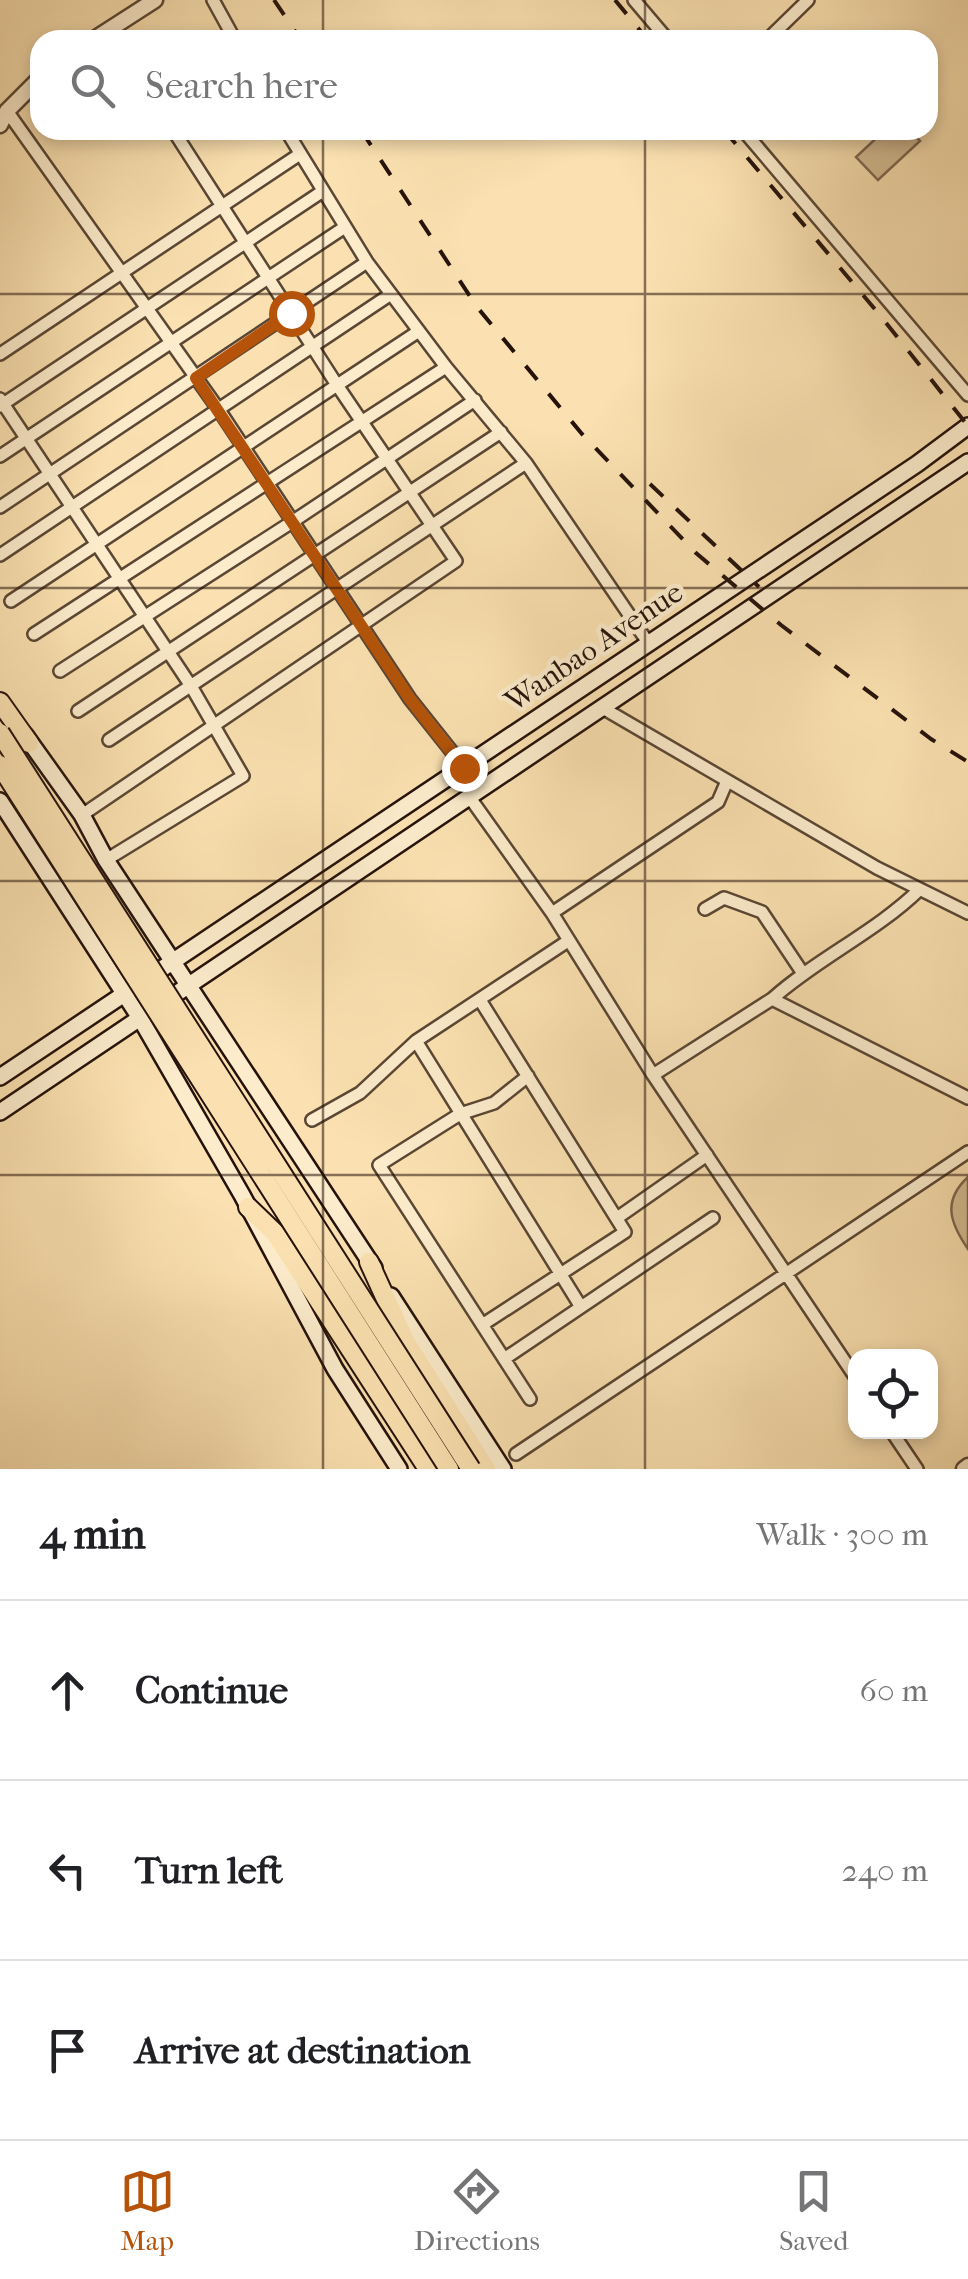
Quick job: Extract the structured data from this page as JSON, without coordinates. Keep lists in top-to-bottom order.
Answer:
{
  "streets": {
    "main road": ["Wanbao Avenue"]
  },
  "page": {
    "search": "Search here",
    "heading": ["4 min", "Walk · 300 m"],
    "list": [
      ["Continue", "60 m"],
      ["Turn left", "240 m"],
      "Arrive at destination"
    ],
    "nav": ["Map", "Directions", "Saved"]
  }
}
